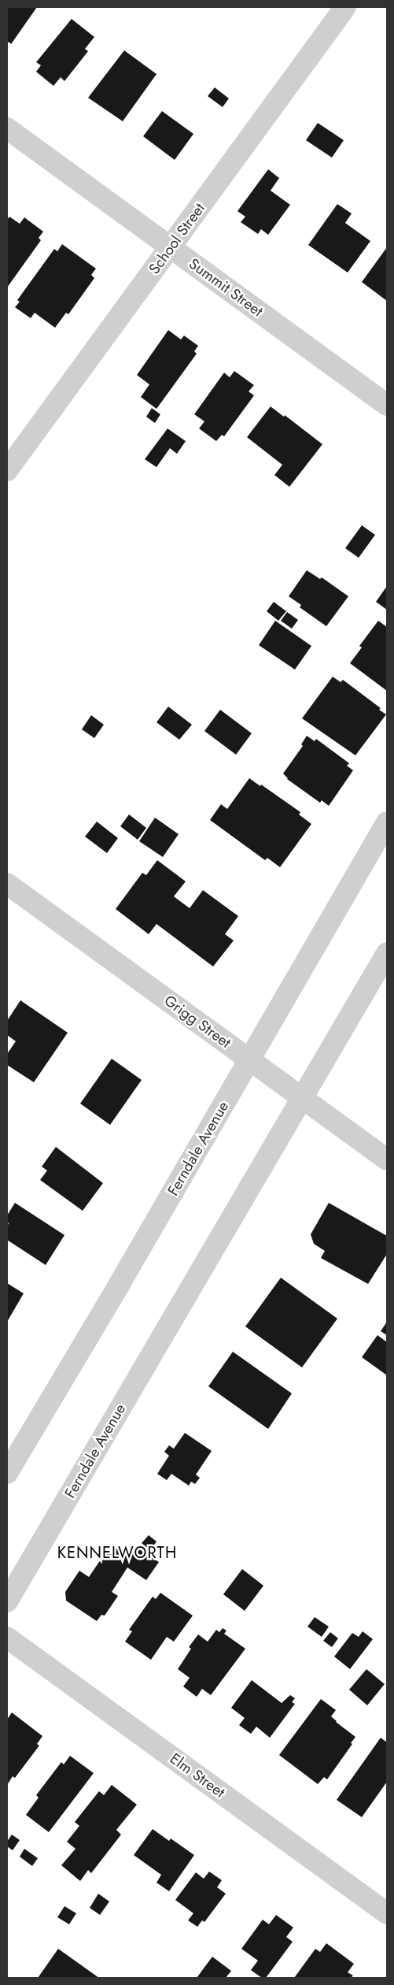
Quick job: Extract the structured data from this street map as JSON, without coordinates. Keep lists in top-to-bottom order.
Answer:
{
  "streets": {
    "street": [
      "School Street",
      "Summit Street",
      "Grigg Street",
      "Ferndale Avenue",
      "Elm Street"
    ]
  },
  "crossings": [
    ["School Street", "Summit Street"],
    ["Grigg Street", "Ferndale Avenue"]
  ],
  "districts": ["KENNELWORTH"]
}
